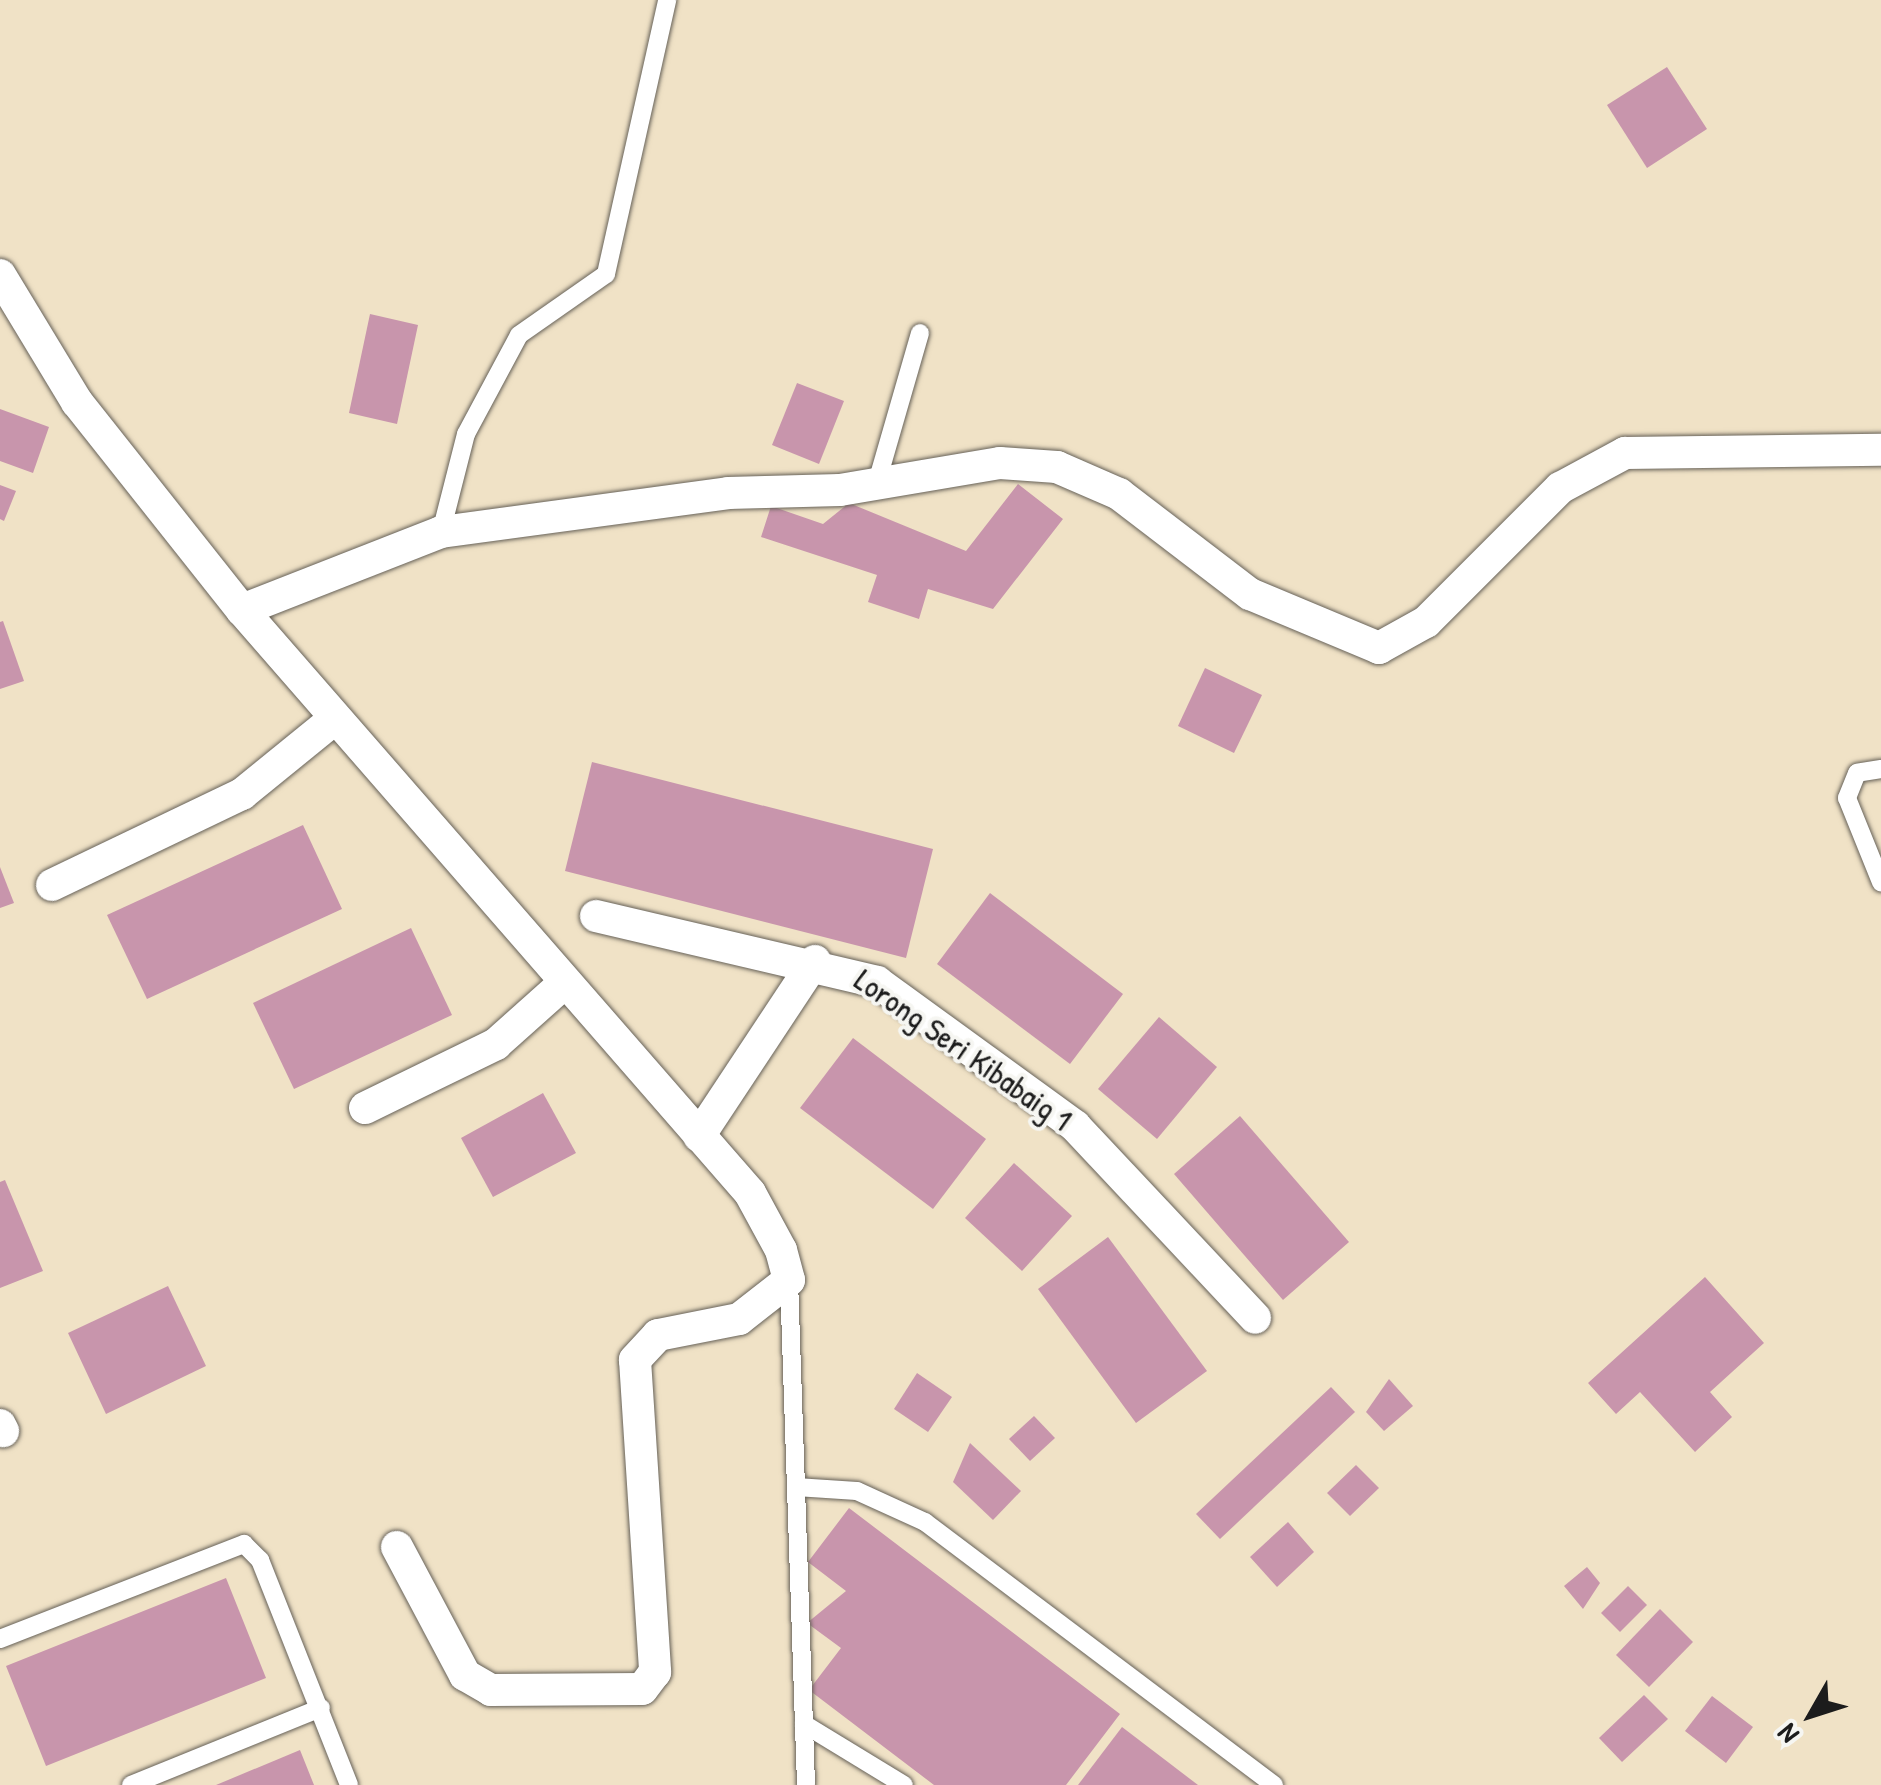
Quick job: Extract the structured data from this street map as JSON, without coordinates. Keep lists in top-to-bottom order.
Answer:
{
  "streets": {
    "street": ["Lorong Seri Kibabaig 1"]
  },
  "north": "bottom left"
}
